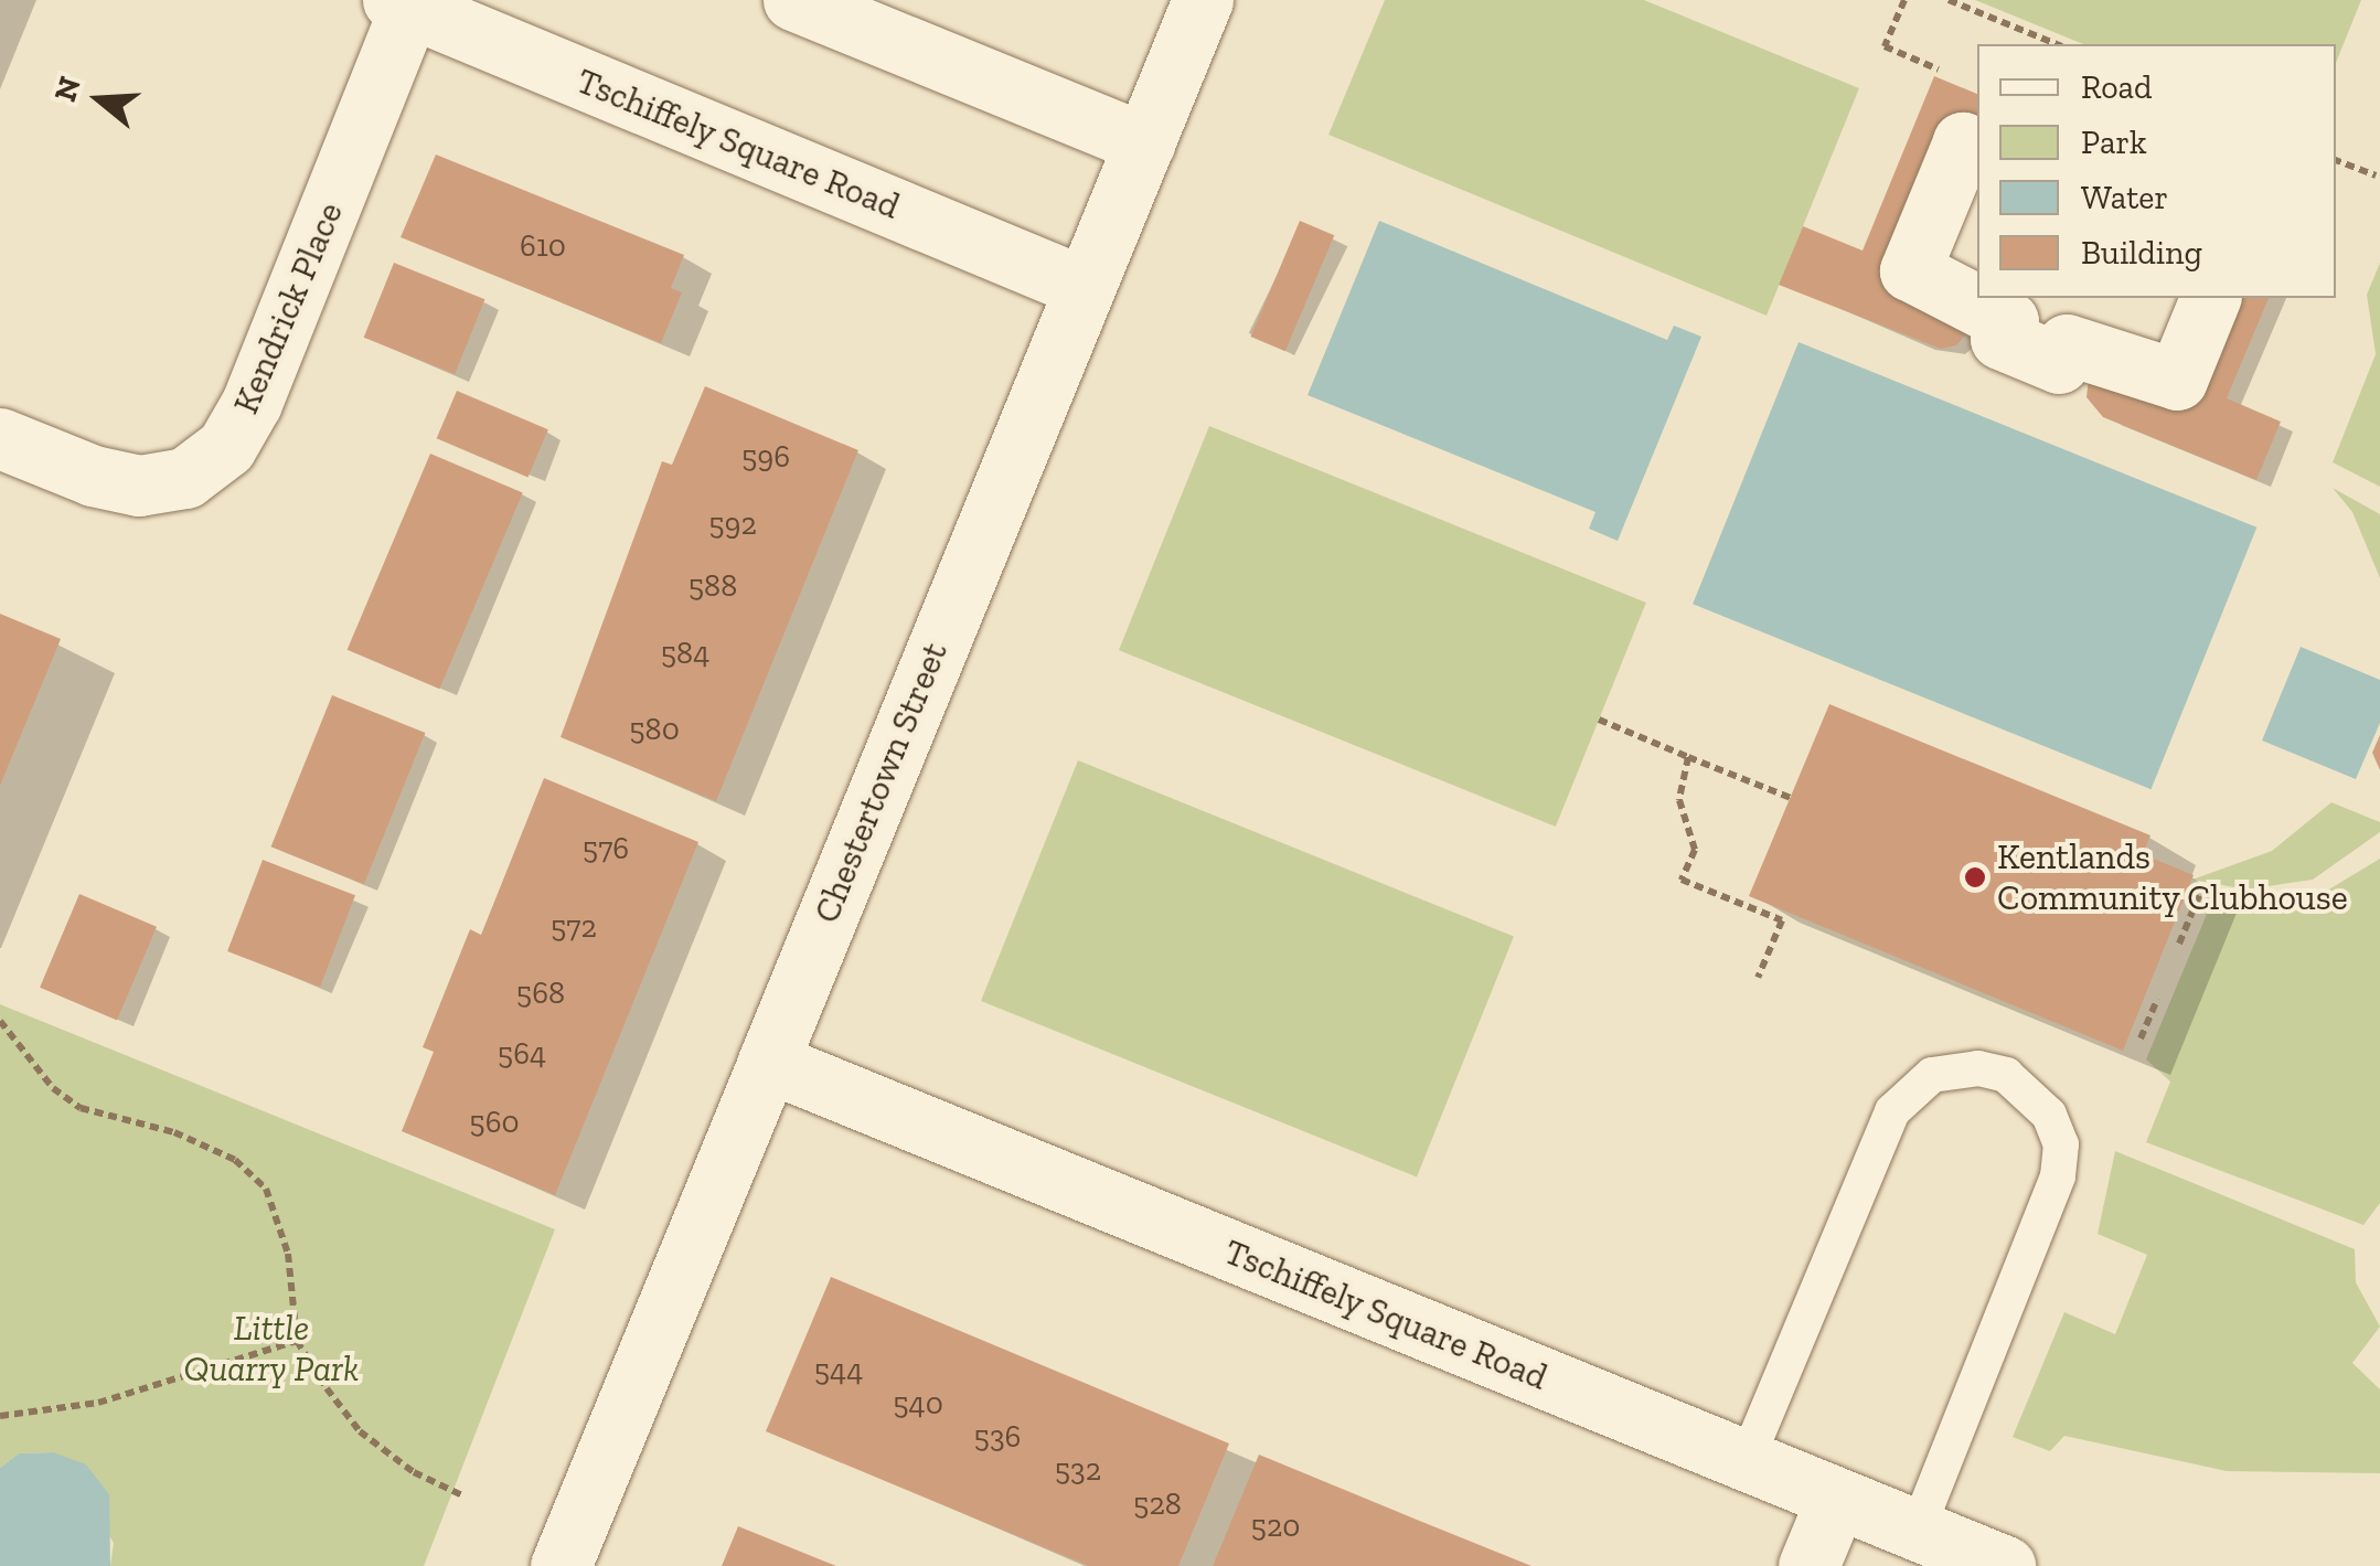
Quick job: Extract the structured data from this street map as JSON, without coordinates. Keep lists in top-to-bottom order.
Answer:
{
  "streets": {
    "street": ["Tschiffely Square Road", "Kendrick Place", "Chestertown Street"]
  },
  "crossings": [
    ["Tschiffely Square Road", "Kendrick Place"],
    ["Tschiffely Square Road", "Chestertown Street"]
  ],
  "parks": ["Little Quarry Park"],
  "places": ["Kentlands Community Clubhouse"],
  "house_numbers": [
    "610",
    "596",
    "592",
    "588",
    "584",
    "580",
    "576",
    "572",
    "568",
    "564",
    "560",
    "544",
    "540",
    "536",
    "532",
    "528",
    "520"
  ],
  "legend": [
    "Road",
    "Park",
    "Water",
    "Building"
  ],
  "north": "left"
}
